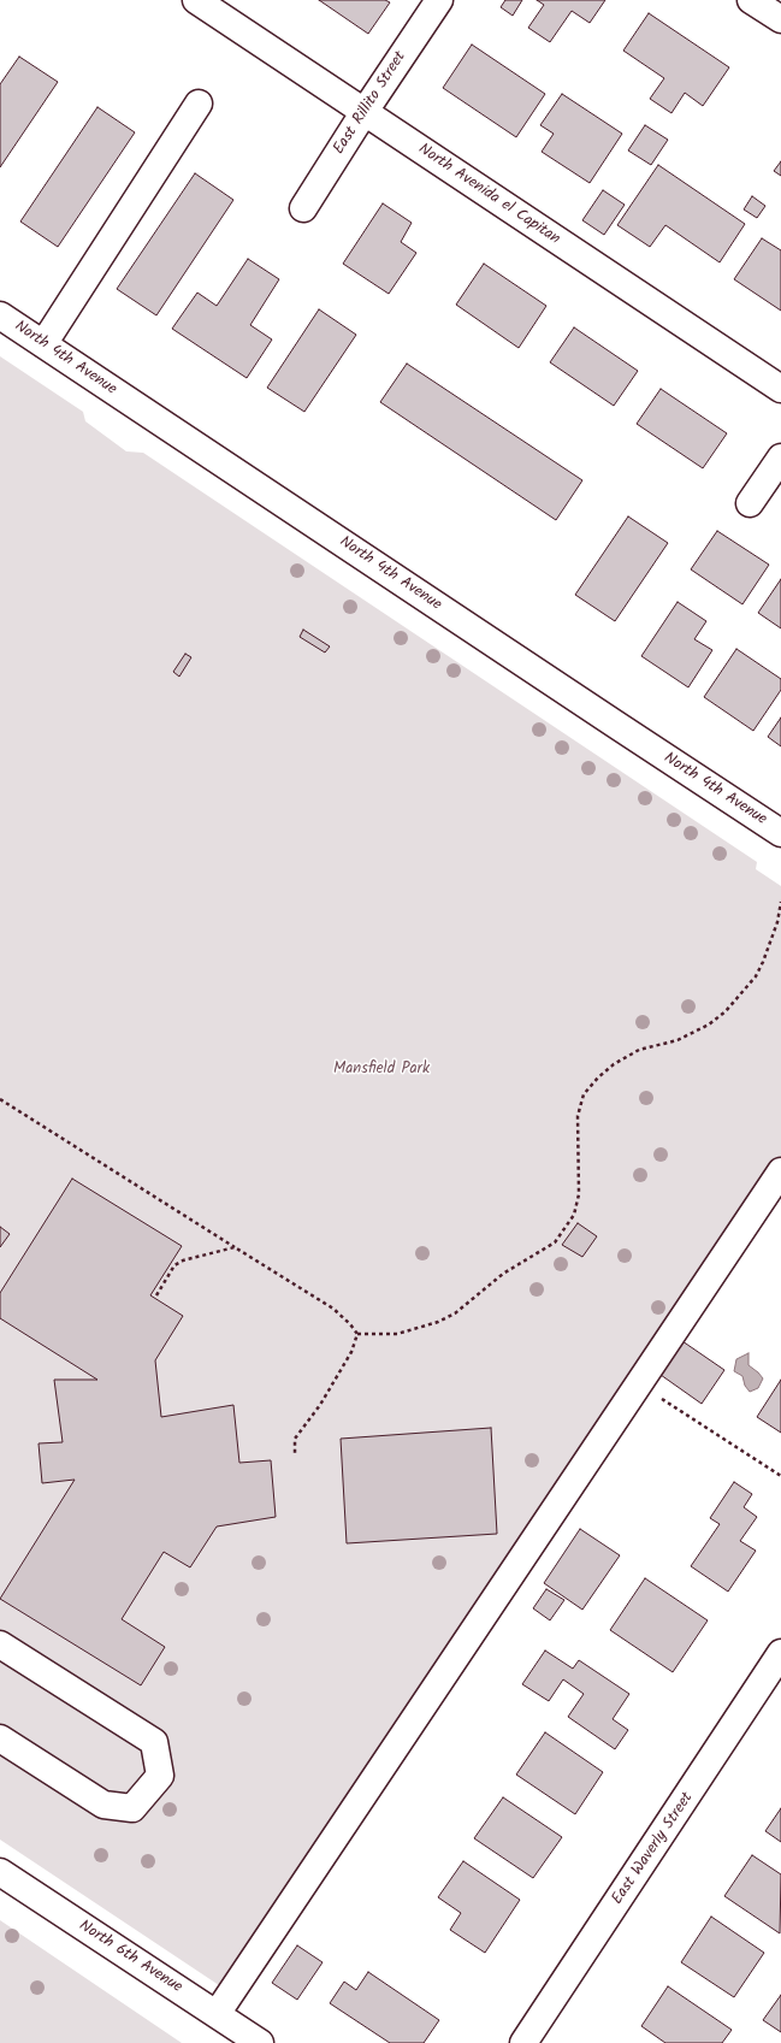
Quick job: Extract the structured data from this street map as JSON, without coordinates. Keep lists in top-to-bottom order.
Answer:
{
  "streets": {
    "street": [
      "East Rillito Street",
      "North Avenida el Capitan",
      "North 4th Avenue",
      "East Waverly Street",
      "North 6th Avenue"
    ]
  },
  "crossings": [
    ["East Rillito Street", "North Avenida el Capitan"]
  ],
  "parks": ["Mansfield Park"]
}
